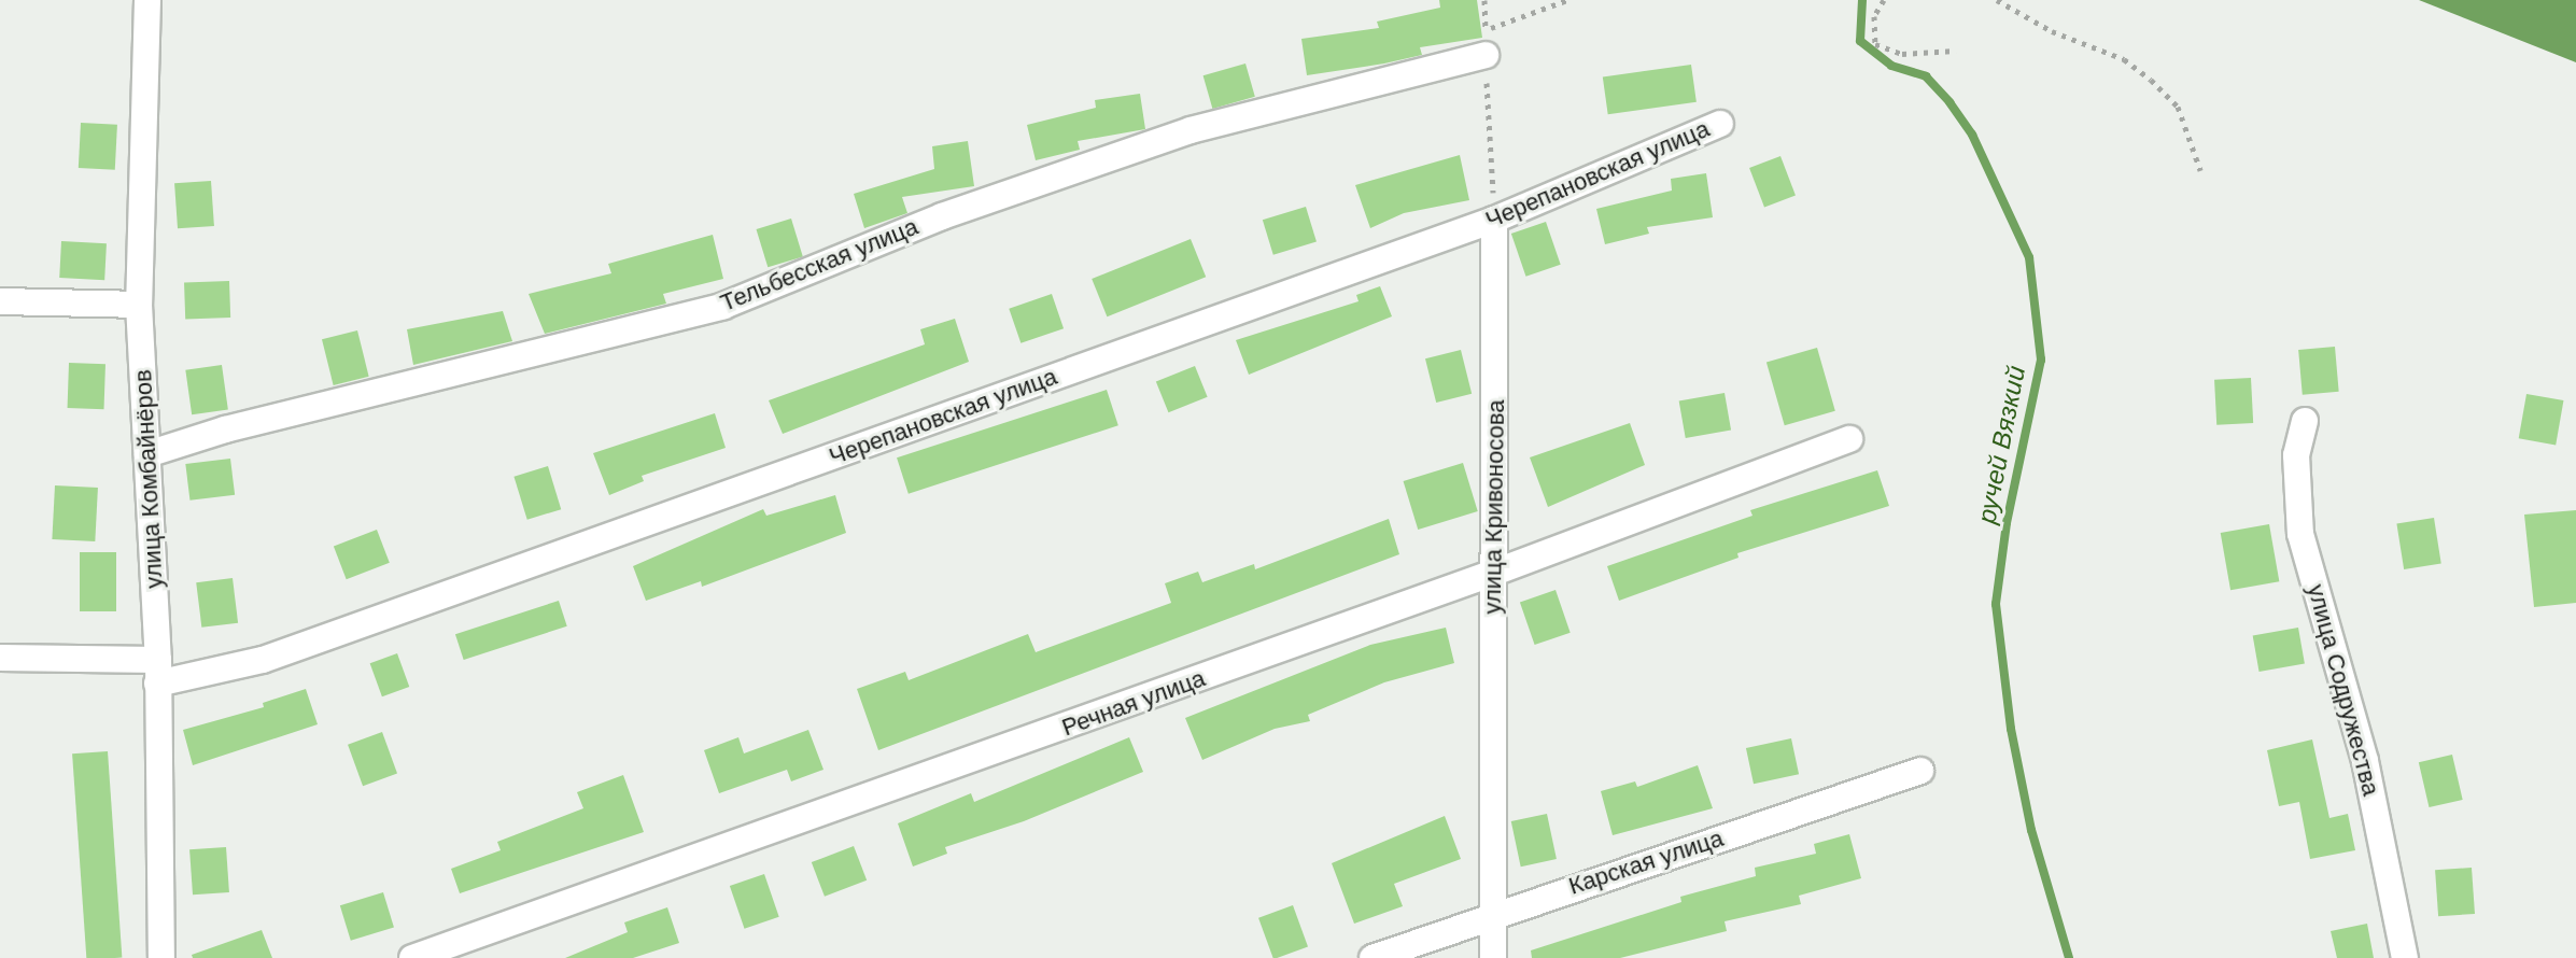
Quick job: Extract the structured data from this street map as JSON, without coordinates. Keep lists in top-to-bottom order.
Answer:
{
  "streets": {
    "street": [
      "Черепановская улица",
      "Тельбесская улица",
      "улица Комбайнёров",
      "улица Кривоносова",
      "улица Содружества",
      "Речная улица",
      "Карская улица"
    ]
  },
  "crossings": [
    ["Черепановская улица", "улица Комбайнёров"],
    ["Черепановская улица", "улица Кривоносова"],
    ["Тельбесская улица", "улица Комбайнёров"],
    ["улица Кривоносова", "Речная улица"],
    ["улица Кривоносова", "Карская улица"]
  ],
  "water": ["ручей Вязкий"]
}
